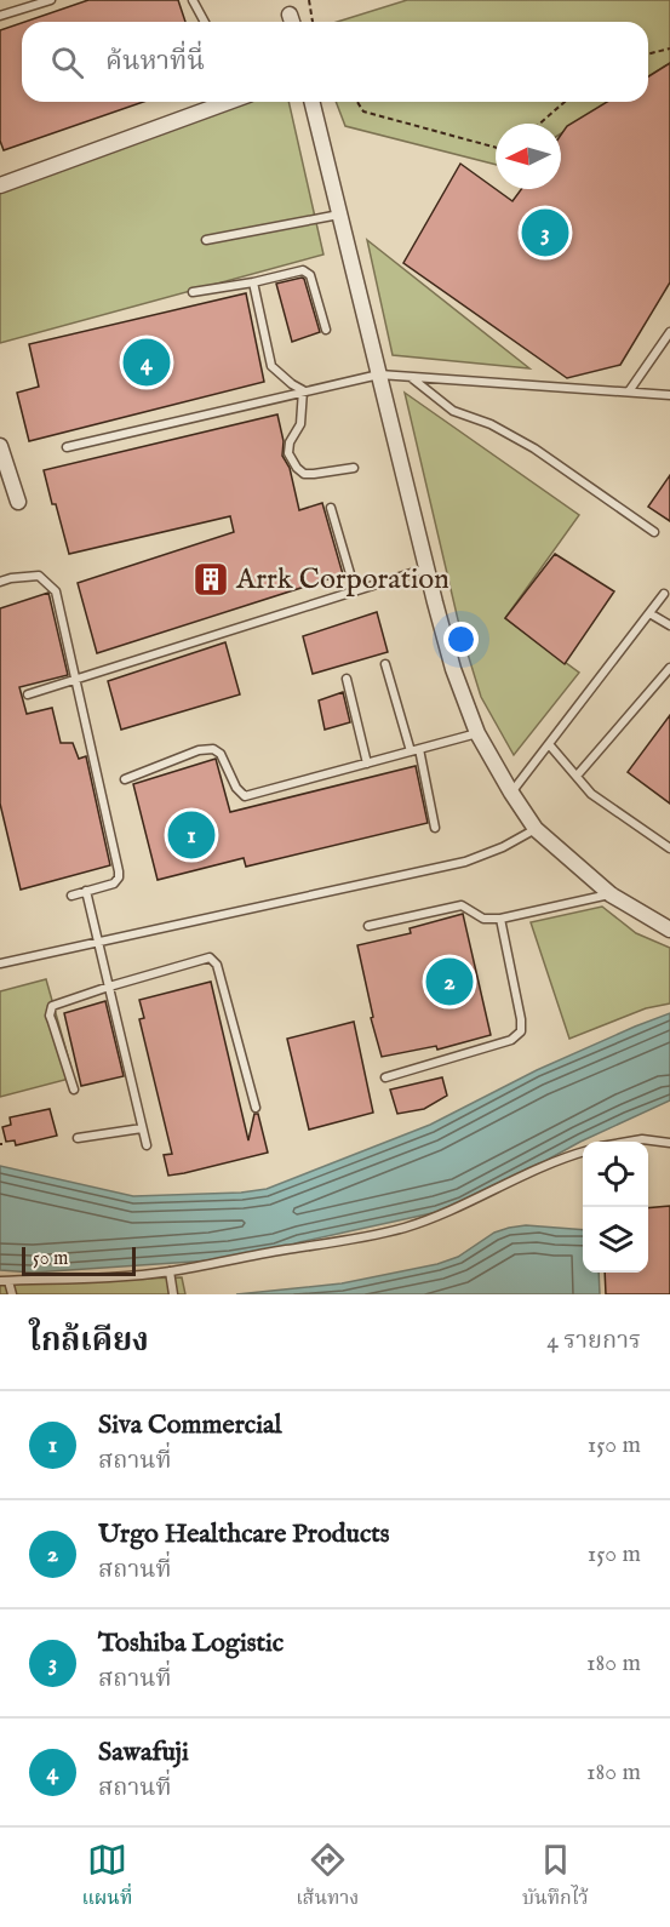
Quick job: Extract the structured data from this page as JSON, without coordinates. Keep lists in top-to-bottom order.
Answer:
{
  "places": {
    "building": ["Arrk Corporation"]
  },
  "scale_bar": "50 m",
  "north": "left",
  "page": {
    "search": "ค้นหาที่นี่",
    "pins": [
      "3",
      "4",
      "1",
      "2"
    ],
    "scale": "50 m",
    "heading": ["ใกล้เคียง", "4 รายการ"],
    "list": [
      {
        "mark": "1",
        "name": "Siva Commercial",
        "note": "สถานที่",
        "value": "150 m"
      },
      {
        "mark": "2",
        "name": "Urgo Healthcare Products",
        "note": "สถานที่",
        "value": "150 m"
      },
      {
        "mark": "3",
        "name": "Toshiba Logistic",
        "note": "สถานที่",
        "value": "180 m"
      },
      {
        "mark": "4",
        "name": "Sawafuji",
        "note": "สถานที่",
        "value": "180 m"
      }
    ],
    "nav": ["แผนที่", "เส้นทาง", "บันทึกไว้"]
  }
}
